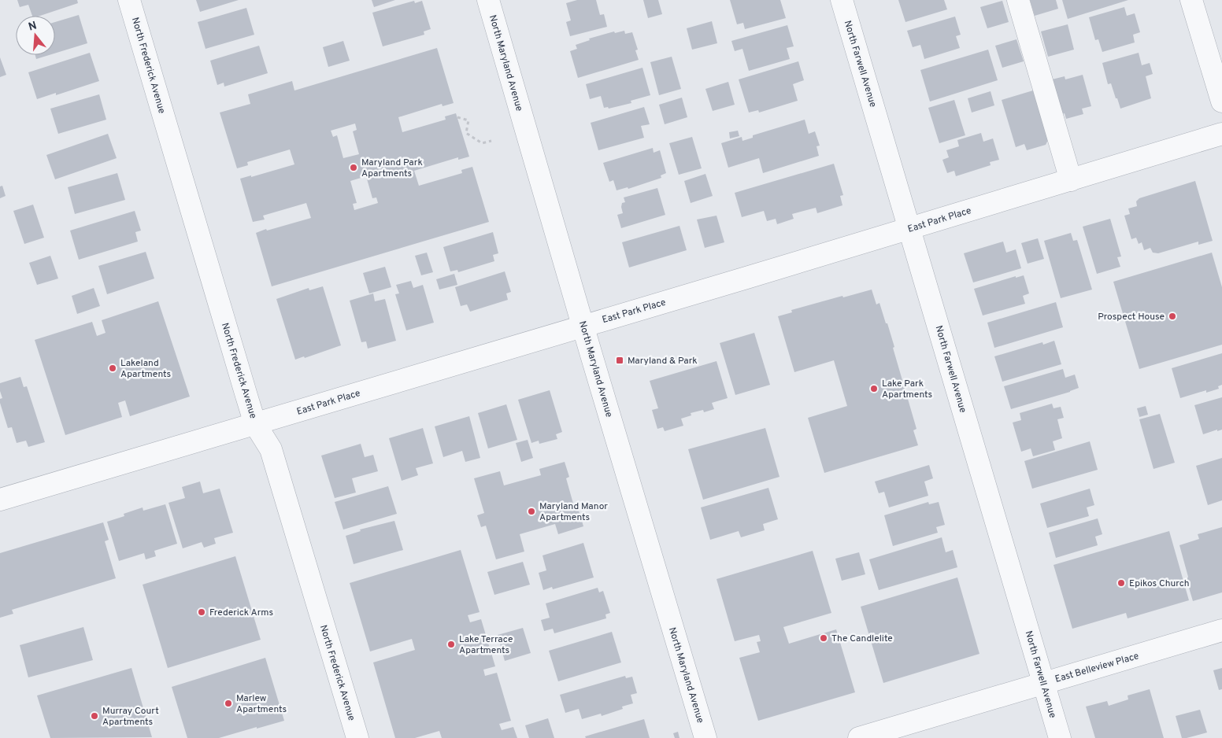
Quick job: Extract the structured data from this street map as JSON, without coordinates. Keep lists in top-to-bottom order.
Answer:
{
  "streets": {
    "street": [
      "North Maryland Avenue",
      "North Farwell Avenue",
      "North Frederick Avenue",
      "East Park Place",
      "East Belleview Place"
    ]
  },
  "crossings": [
    ["North Maryland Avenue", "East Park Place"],
    ["North Farwell Avenue", "East Park Place"],
    ["North Farwell Avenue", "East Belleview Place"],
    ["North Frederick Avenue", "East Park Place"]
  ],
  "places": {
    "other": [
      "Maryland Park Apartments",
      "Prospect House",
      "Lakeland Apartments",
      "Lake Park Apartments",
      "Maryland Manor Apartments",
      "Epikos Church",
      "Frederick Arms",
      "The Candlelite",
      "Lake Terrace Apartments",
      "Marlew Apartments",
      "Murray Court Apartments"
    ],
    "transit": ["Maryland & Park"]
  },
  "north": "top"
}
